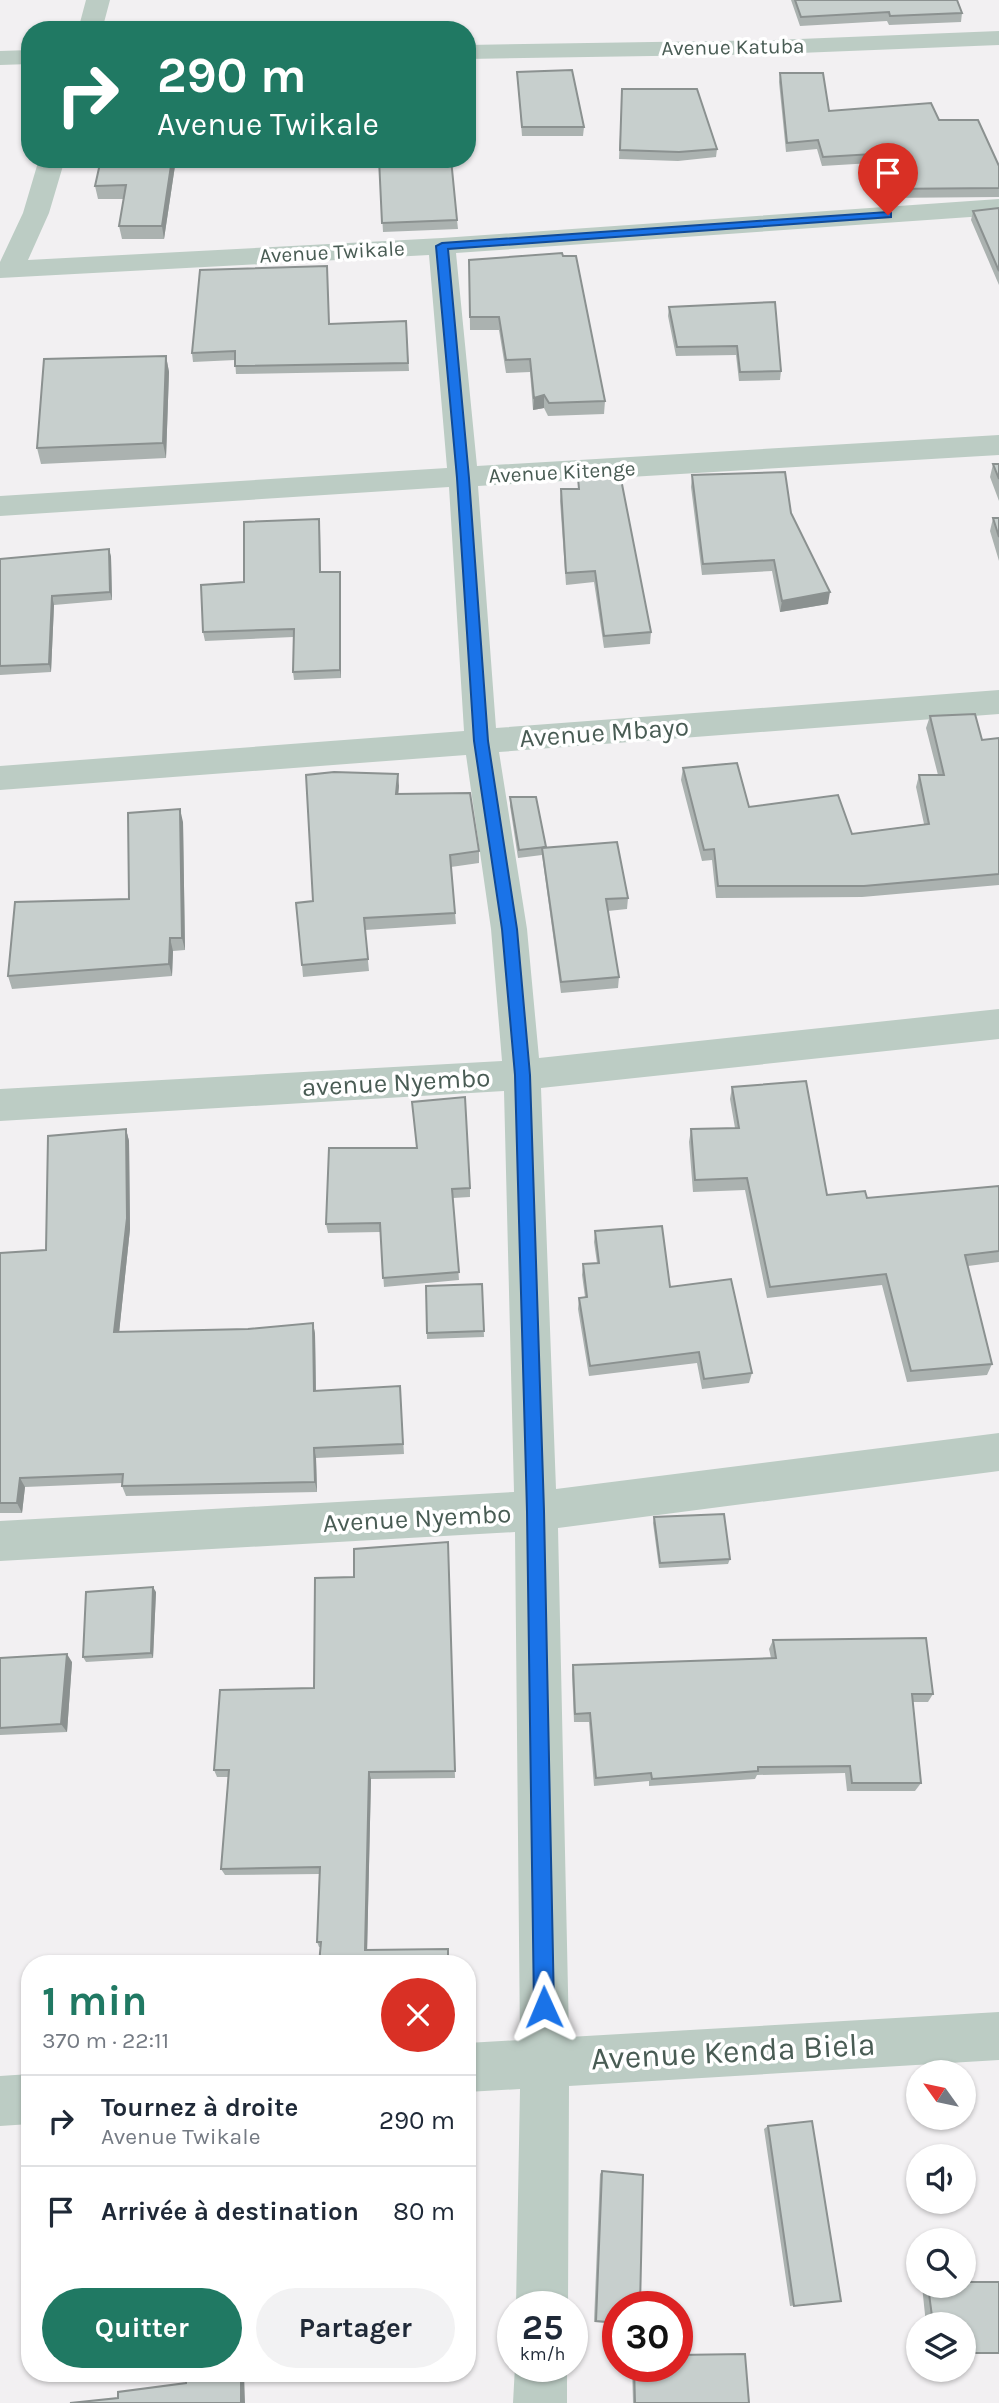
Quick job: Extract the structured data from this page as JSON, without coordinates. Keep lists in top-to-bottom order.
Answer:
{
  "streets": {
    "street": [
      "Avenue Katuba",
      "Avenue Twikale",
      "Avenue Kitenge",
      "Avenue Mbayo",
      "avenue Nyembo",
      "Avenue Nyembo",
      "Avenue Kenda Biela"
    ]
  },
  "north": "top left",
  "page": {
    "turn": ["290 m", "Avenue Twikale"],
    "heading": ["1 min", "370 m · 22:11"],
    "list": [
      {
        "name": "Tournez à droite",
        "note": "Avenue Twikale",
        "value": "290 m"
      },
      {
        "name": "Arrivée à destination",
        "value": "80 m"
      }
    ],
    "buttons": ["Quitter", "Partager"],
    "speed": "25 km/h",
    "limit": "30"
  }
}
